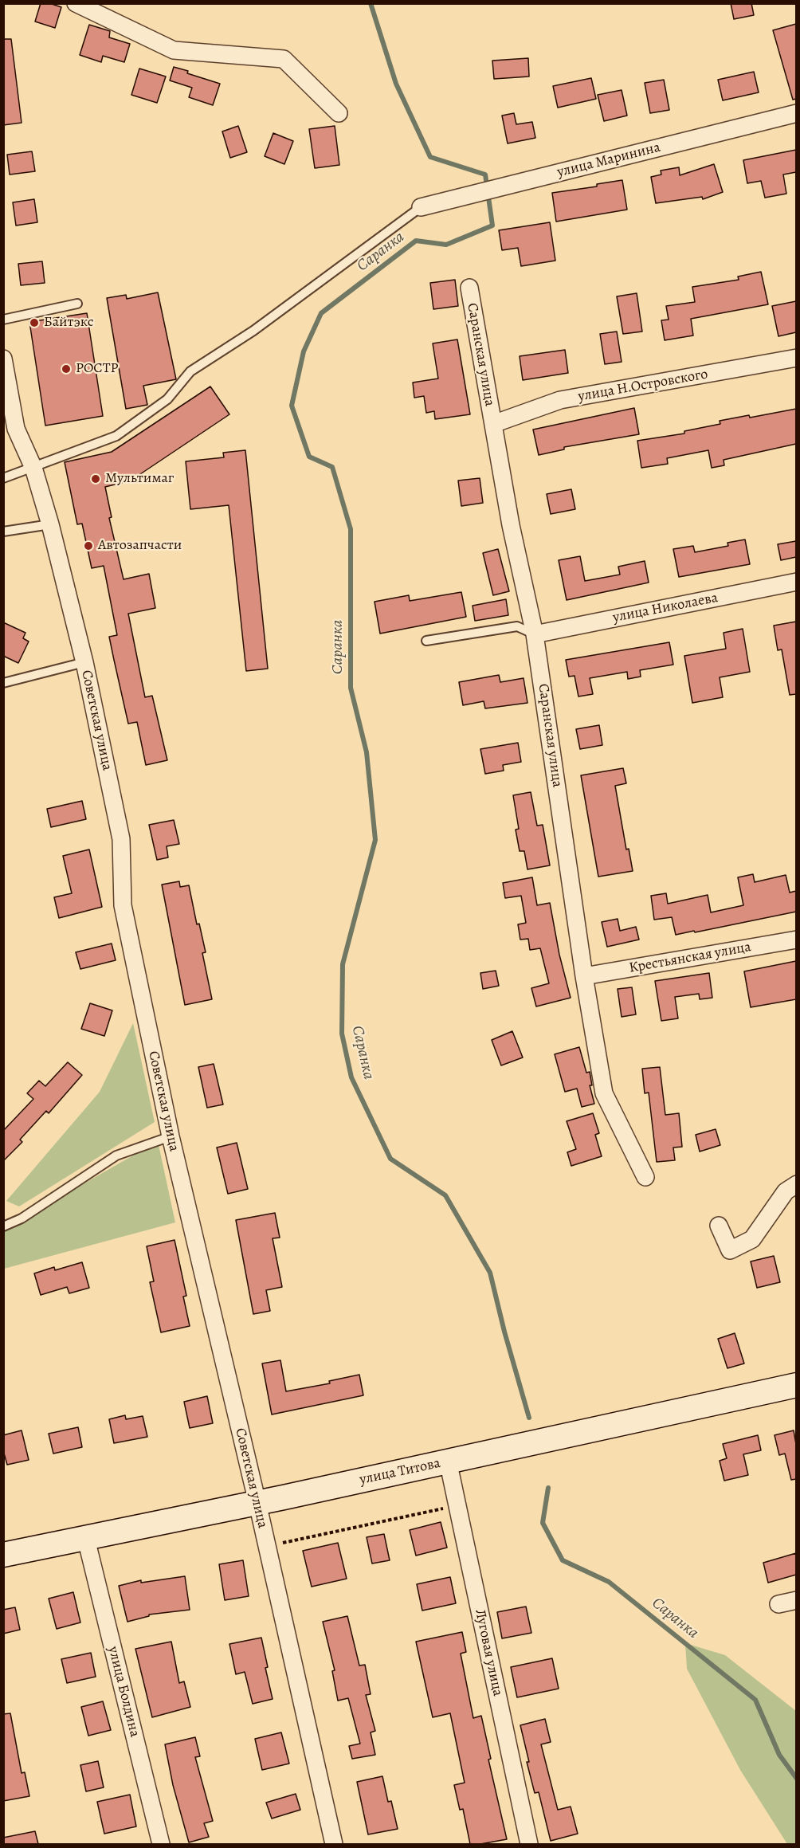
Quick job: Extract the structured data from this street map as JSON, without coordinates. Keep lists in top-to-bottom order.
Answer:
{
  "streets": {
    "main road": ["улица Титова"],
    "street": [
      "улица Маринина",
      "Саранская улица",
      "улица Н.Островского",
      "улица Николаева",
      "Советская улица",
      "Крестьянская улица",
      "Луговая улица",
      "улица Болдина"
    ]
  },
  "crossings": [
    ["Саранская улица", "улица Н.Островского"],
    ["Саранская улица", "улица Николаева"],
    ["Саранская улица", "Крестьянская улица"],
    ["Советская улица", "улица Титова"],
    ["улица Титова", "Луговая улица"],
    ["улица Титова", "улица Болдина"]
  ],
  "water": ["Саранка"],
  "places": [
    "Байтэкс",
    "РОСТР",
    "Мультимаг",
    "Автозапчасти"
  ]
}
